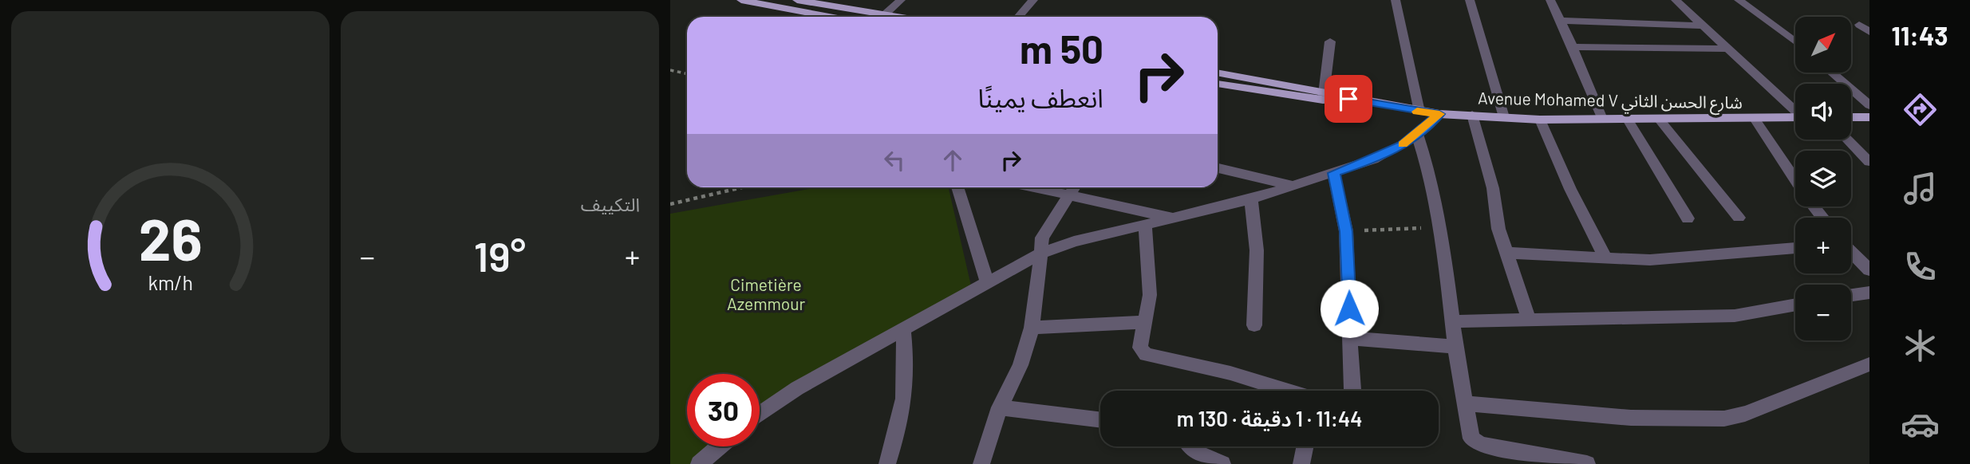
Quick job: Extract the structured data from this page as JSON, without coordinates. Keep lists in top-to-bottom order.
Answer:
{
  "streets": {
    "main road": ["Avenue Mohamed V شارع الحسن الثاني"]
  },
  "parks": ["Cimetière Azemmour"],
  "north": "top right",
  "page": {
    "tabs": "11:43",
    "tile": "التكييف",
    "map_buttons": ["+", "−"],
    "turn": ["50 m", "انعطف يمينًا"],
    "heat": ["−", "19°", "+"],
    "limit": "30",
    "trip": "11:44 · 1 دقيقة · 130 m",
    "gauge": ["26", "km/h"]
  }
}
